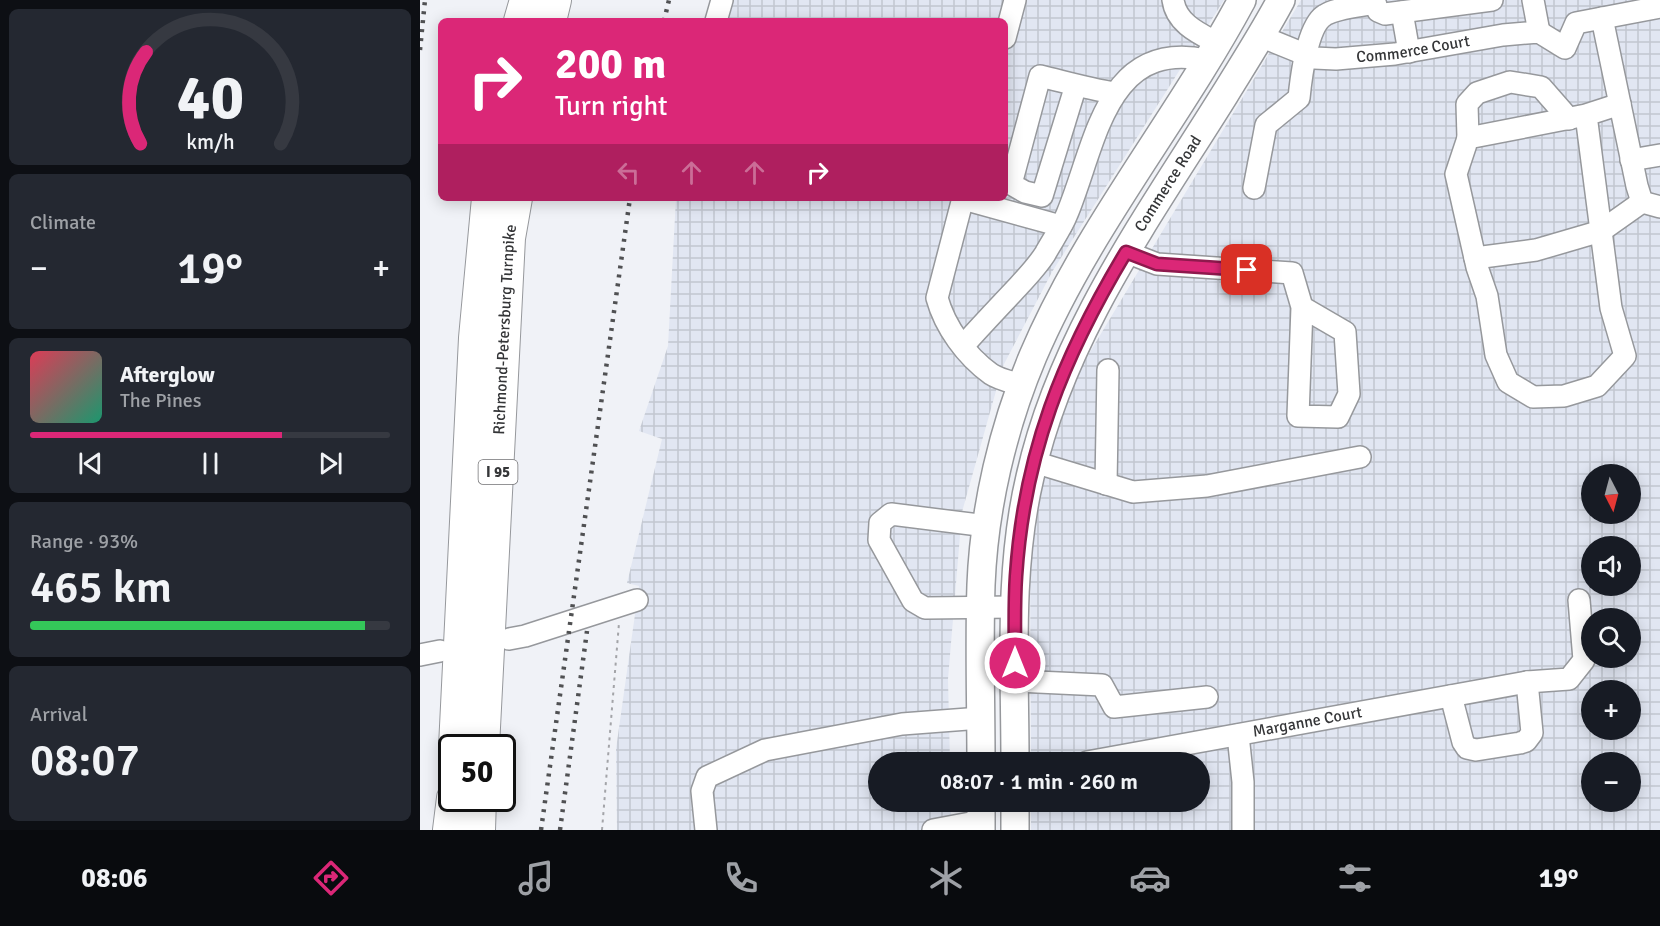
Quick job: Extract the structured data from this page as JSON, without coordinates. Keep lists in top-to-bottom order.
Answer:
{
  "streets": {
    "highway": ["Richmond-Petersburg Turnpike", "I 95"],
    "main road": ["Commerce Road"],
    "street": ["Commerce Court", "Marganne Court"]
  },
  "crossings": [
    ["Commerce Court", "Commerce Road"]
  ],
  "north": "bottom",
  "page": {
    "turn": ["200 m", "Turn right"],
    "tile": [
      "Climate",
      ["Range · 93%", "465 km"],
      ["Arrival", "08:07"]
    ],
    "heat": ["−", "19°", "+"],
    "song": ["Afterglow", "The Pines"],
    "map_buttons": ["+", "−"],
    "limit": "50",
    "trip": "08:07 · 1 min · 260 m",
    "tabs": ["08:06", "19°"],
    "gauge": ["40", "km/h"]
  }
}
